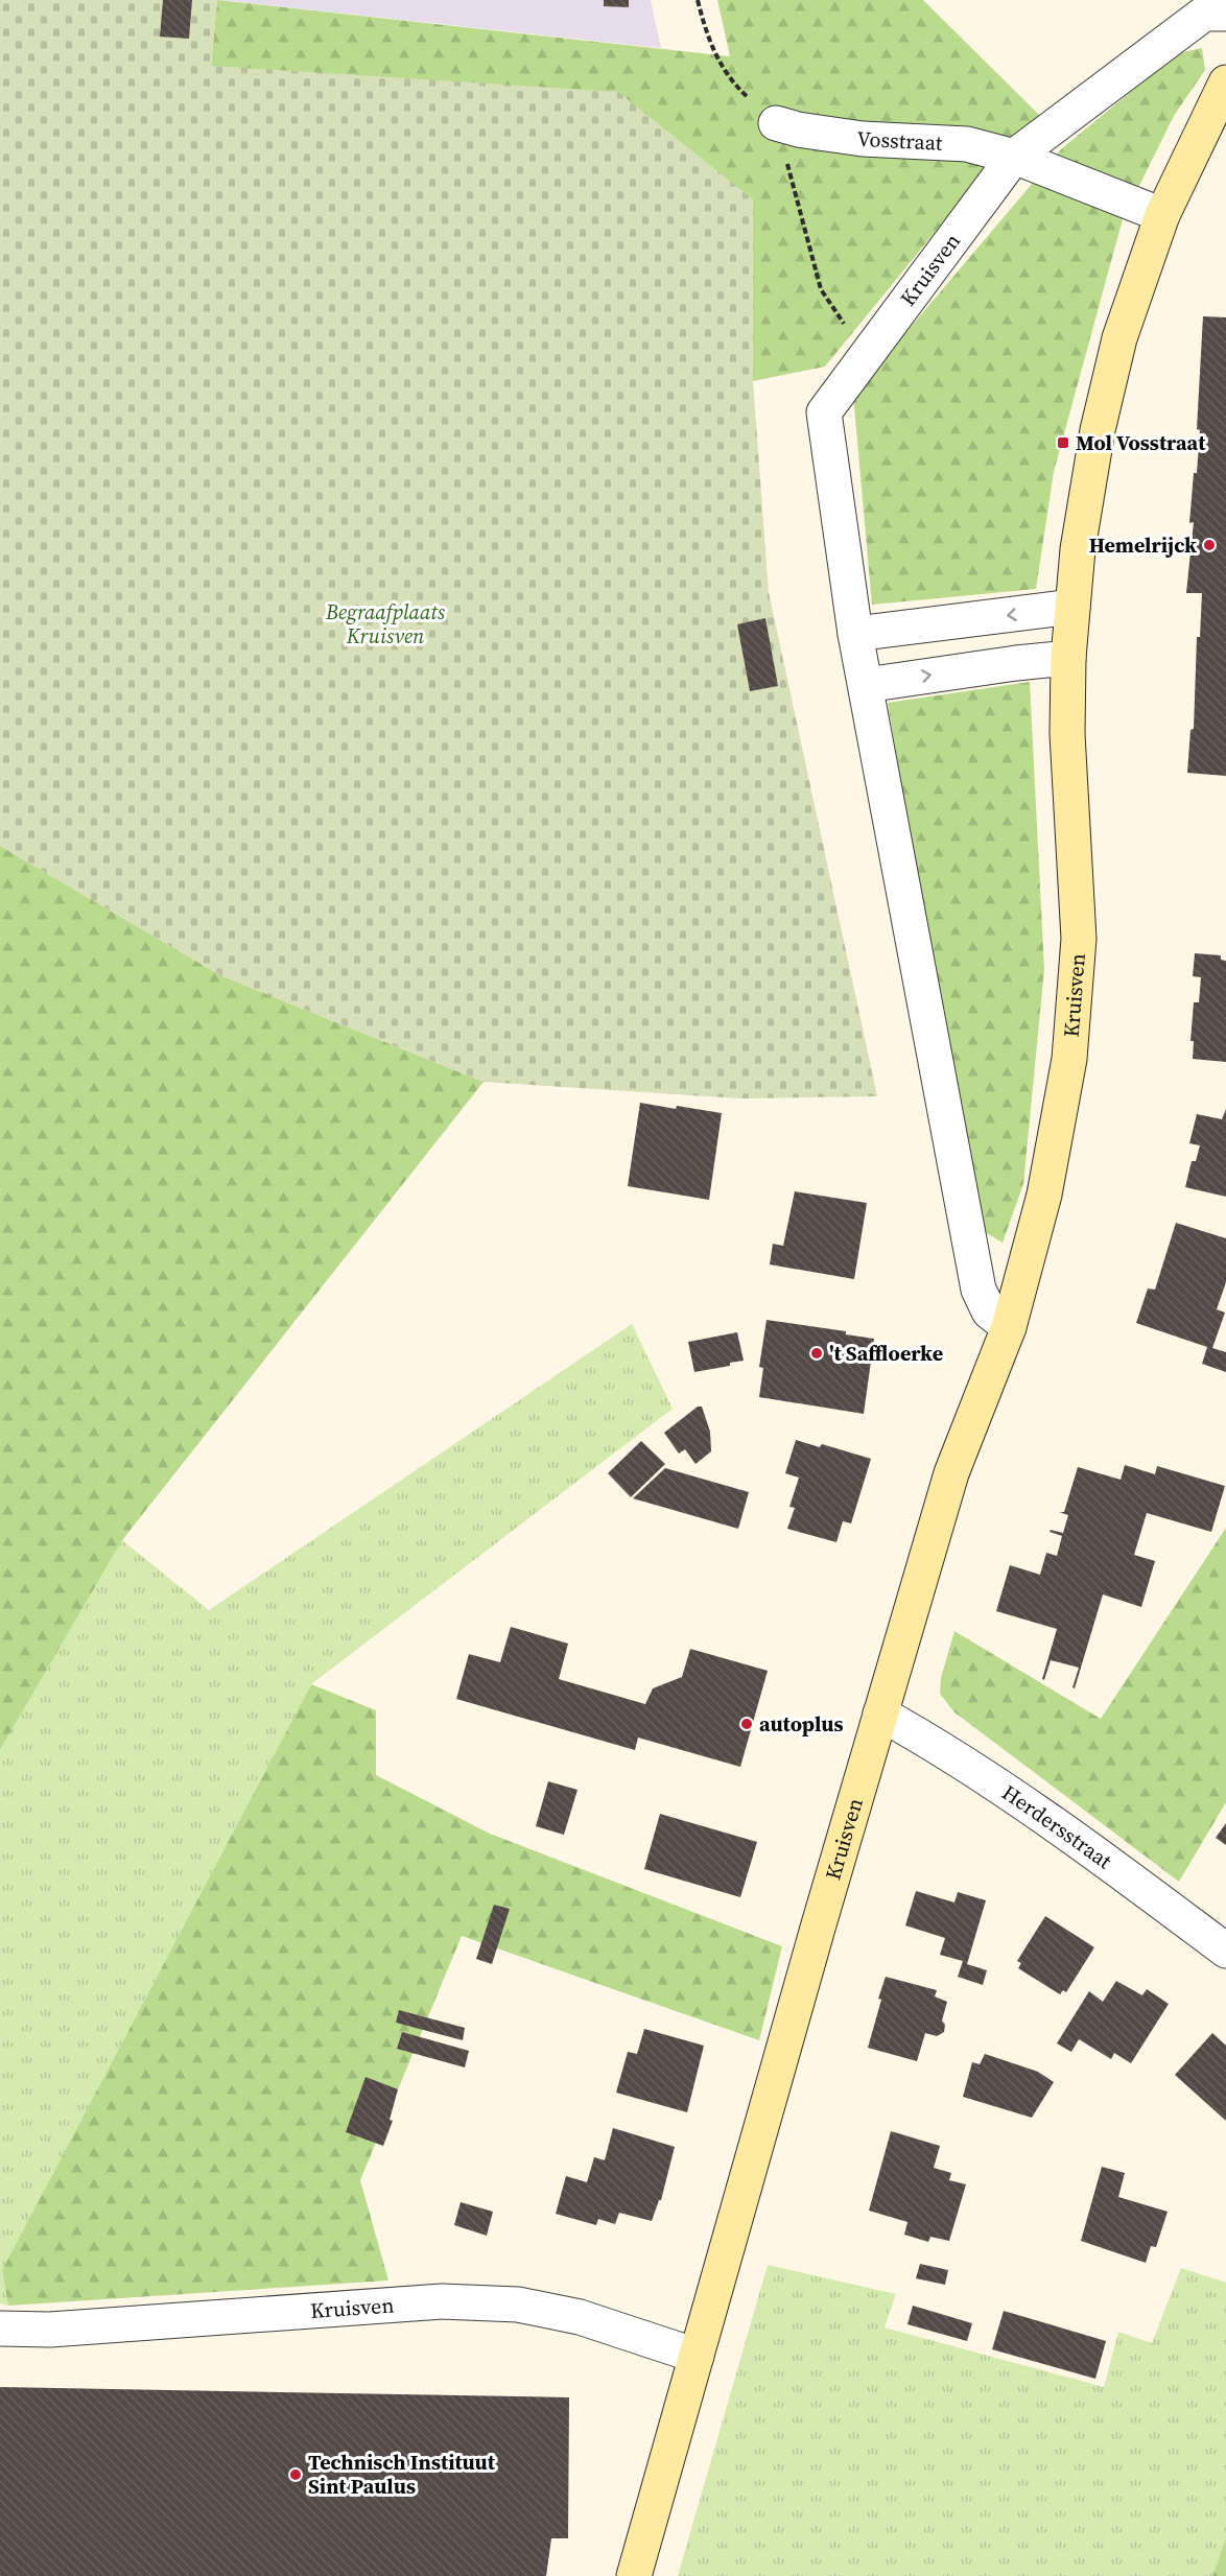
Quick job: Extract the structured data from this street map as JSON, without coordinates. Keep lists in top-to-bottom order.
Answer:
{
  "streets": {
    "street": ["Vosstraat", "Kruisven", "Herdersstraat"]
  },
  "crossings": [
    ["Vosstraat", "Kruisven"],
    ["Kruisven", "Herdersstraat"]
  ],
  "parks": ["Begraafplaats Kruisven"],
  "places": {
    "transit": ["Mol Vosstraat"],
    "other": [
      "Hemelrijck",
      "'t Saffloerke",
      "autoplus",
      "Technisch Instituut Sint Paulus"
    ]
  }
}
